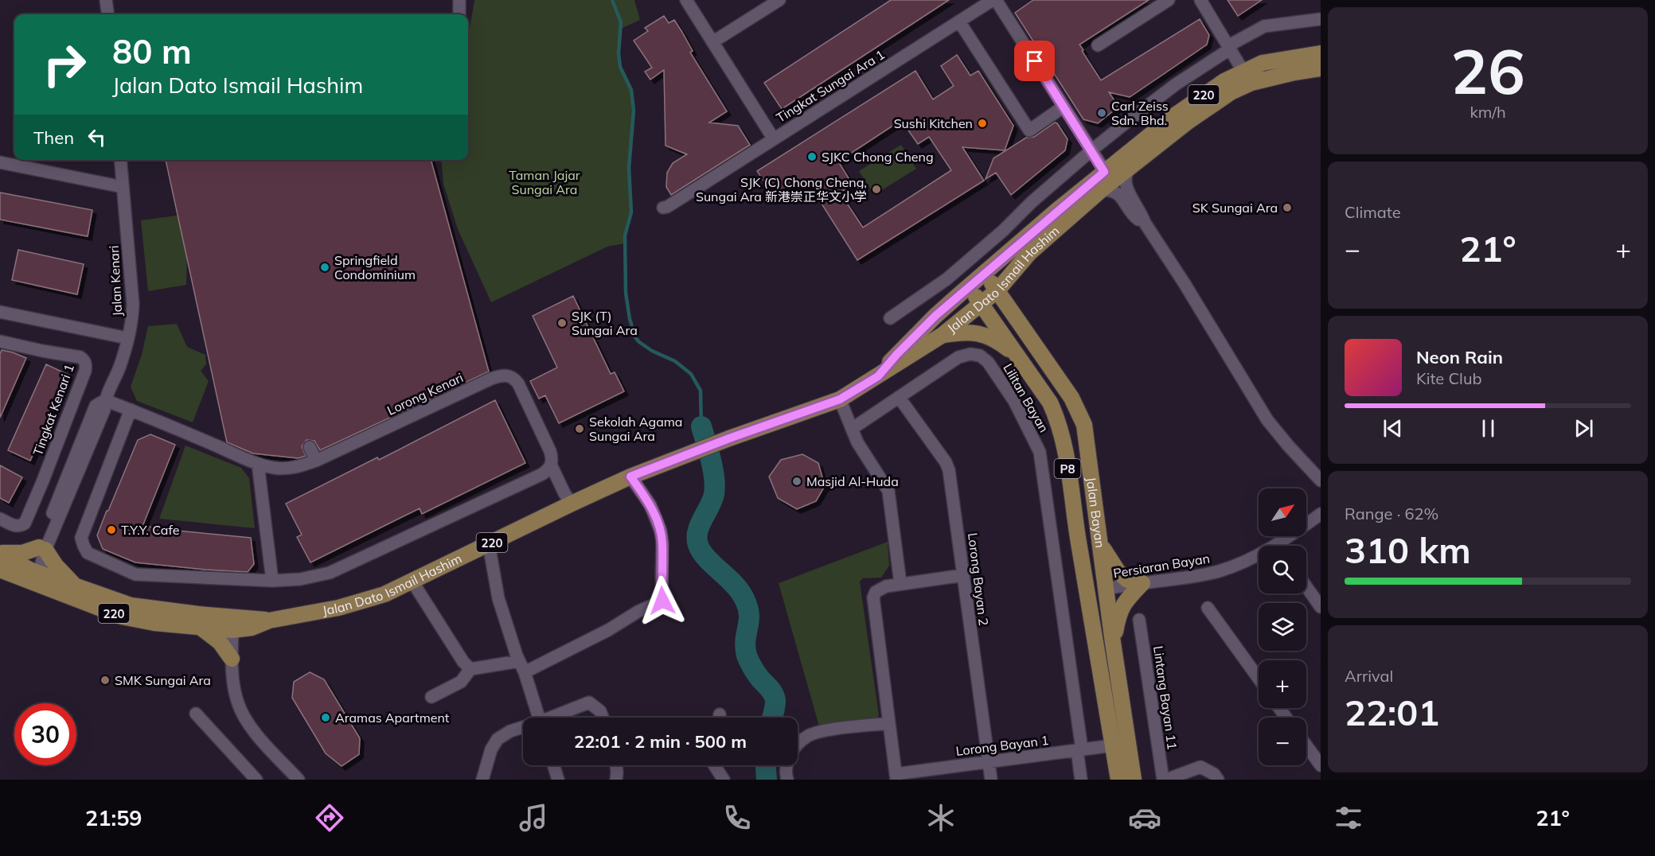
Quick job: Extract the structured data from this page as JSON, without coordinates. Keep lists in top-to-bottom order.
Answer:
{
  "streets": {
    "main road": [
      "220",
      "Jalan Dato Ismail Hashim",
      "P8",
      "Jalan Bayan"
    ],
    "street": [
      "Tingkat Sungai Ara 1",
      "Jalan Kenari",
      "Lorong Kenari",
      "Lilitan Bayan",
      "Tingkat Kenari 1",
      "Persiaran Bayan",
      "Lorong Bayan 2",
      "Lintang Bayan 11",
      "Lorong Bayan 1"
    ]
  },
  "crossings": [
    ["Jalan Dato Ismail Hashim", "Jalan Kenari"],
    ["Jalan Dato Ismail Hashim", "Lorong Kenari"],
    ["Jalan Dato Ismail Hashim", "Jalan Bayan"],
    ["Jalan Kenari", "Lorong Kenari"],
    ["Lilitan Bayan", "Lorong Bayan 2"],
    ["Lilitan Bayan", "Lorong Bayan 1"],
    ["Jalan Bayan", "Persiaran Bayan"],
    ["Jalan Bayan", "Lorong Bayan 1"],
    ["Lorong Bayan 2", "Lorong Bayan 1"]
  ],
  "parks": ["Taman Jajar Sungai Ara"],
  "places": [
    "Carl Zeiss Sdn. Bhd.",
    "Sushi Kitchen",
    "SJKC Chong Cheng",
    "SJK (C) Chong Cheng, Sungai Ara 新港崇正华文小学",
    "SK Sungai Ara",
    "Springfield Condominium",
    "SJK (T) Sungai Ara",
    "Sekolah Agama Sungai Ara",
    "Masjid Al-Huda",
    "T.Y.Y. Cafe",
    "SMK Sungai Ara",
    "Aramas Apartment"
  ],
  "north": "top right",
  "page": {
    "tile": [
      ["26", "km/h"],
      "Climate",
      ["Range · 62%", "310 km"],
      ["Arrival", "22:01"]
    ],
    "turn": ["80 m", "Jalan Dato Ismail Hashim"],
    "then": "Then",
    "heat": ["−", "21°", "+"],
    "song": ["Neon Rain", "Kite Club"],
    "map_buttons": ["+", "−"],
    "limit": "30",
    "trip": "22:01 · 2 min · 500 m",
    "tabs": ["21:59", "21°"]
  }
}
